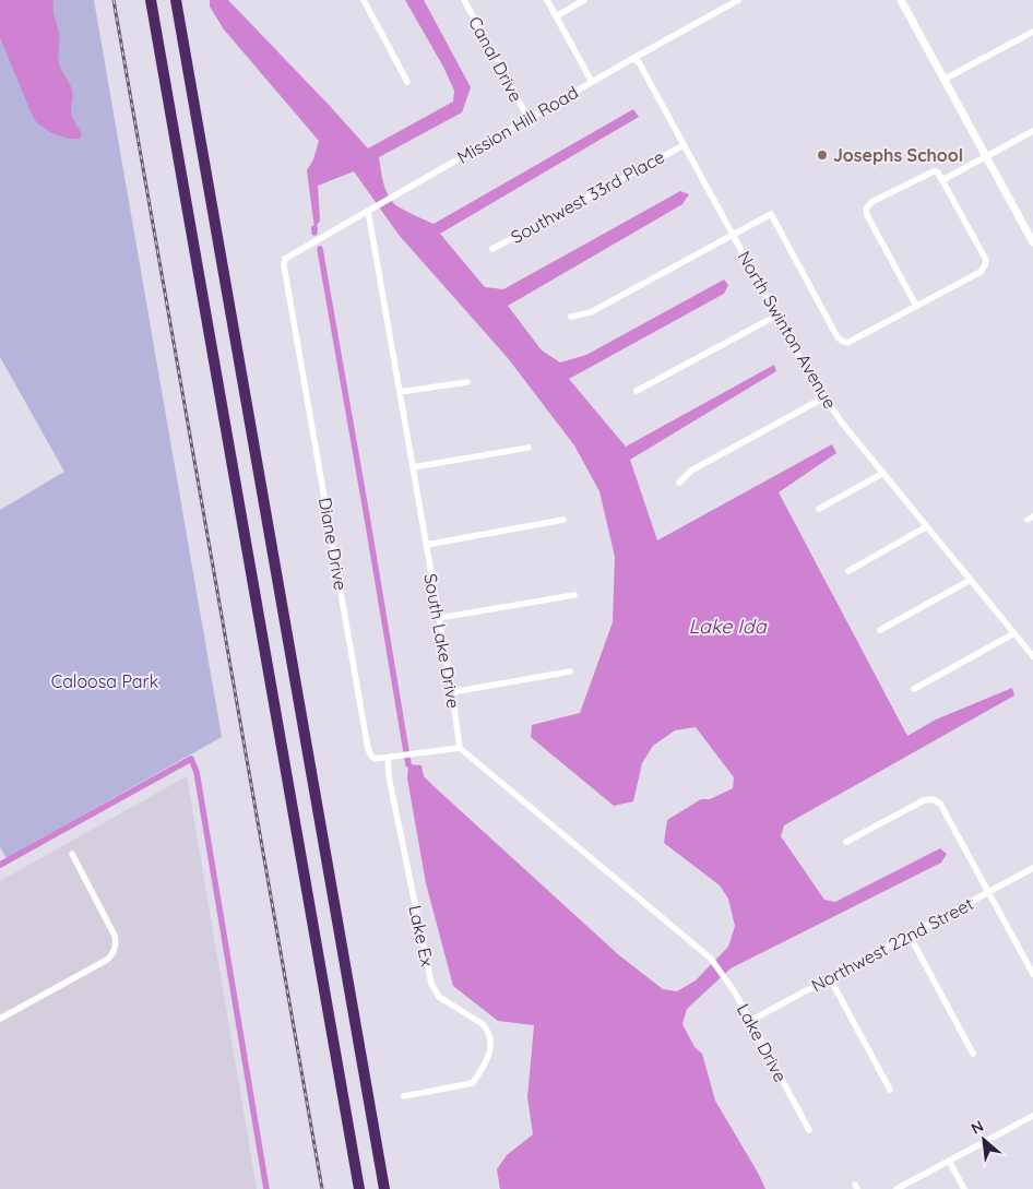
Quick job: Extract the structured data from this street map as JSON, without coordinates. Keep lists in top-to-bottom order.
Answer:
{
  "streets": {
    "street": [
      "Canal Drive",
      "Mission Hill Road",
      "Southwest 33rd Place",
      "North Swinton Avenue",
      "Diane Drive",
      "South Lake Drive",
      "Lake Ex",
      "Northwest 22nd Street",
      "Lake Drive"
    ]
  },
  "crossings": [
    ["Canal Drive", "Mission Hill Road"],
    ["Mission Hill Road", "North Swinton Avenue"],
    ["Mission Hill Road", "Diane Drive"],
    ["Mission Hill Road", "South Lake Drive"],
    ["Southwest 33rd Place", "North Swinton Avenue"],
    ["Diane Drive", "Lake Ex"],
    ["South Lake Drive", "Lake Drive"],
    ["Northwest 22nd Street", "Lake Drive"]
  ],
  "water": ["Lake Ida"],
  "parks": ["Caloosa Park"],
  "places": ["Josephs School"],
  "north": "top left"
}
